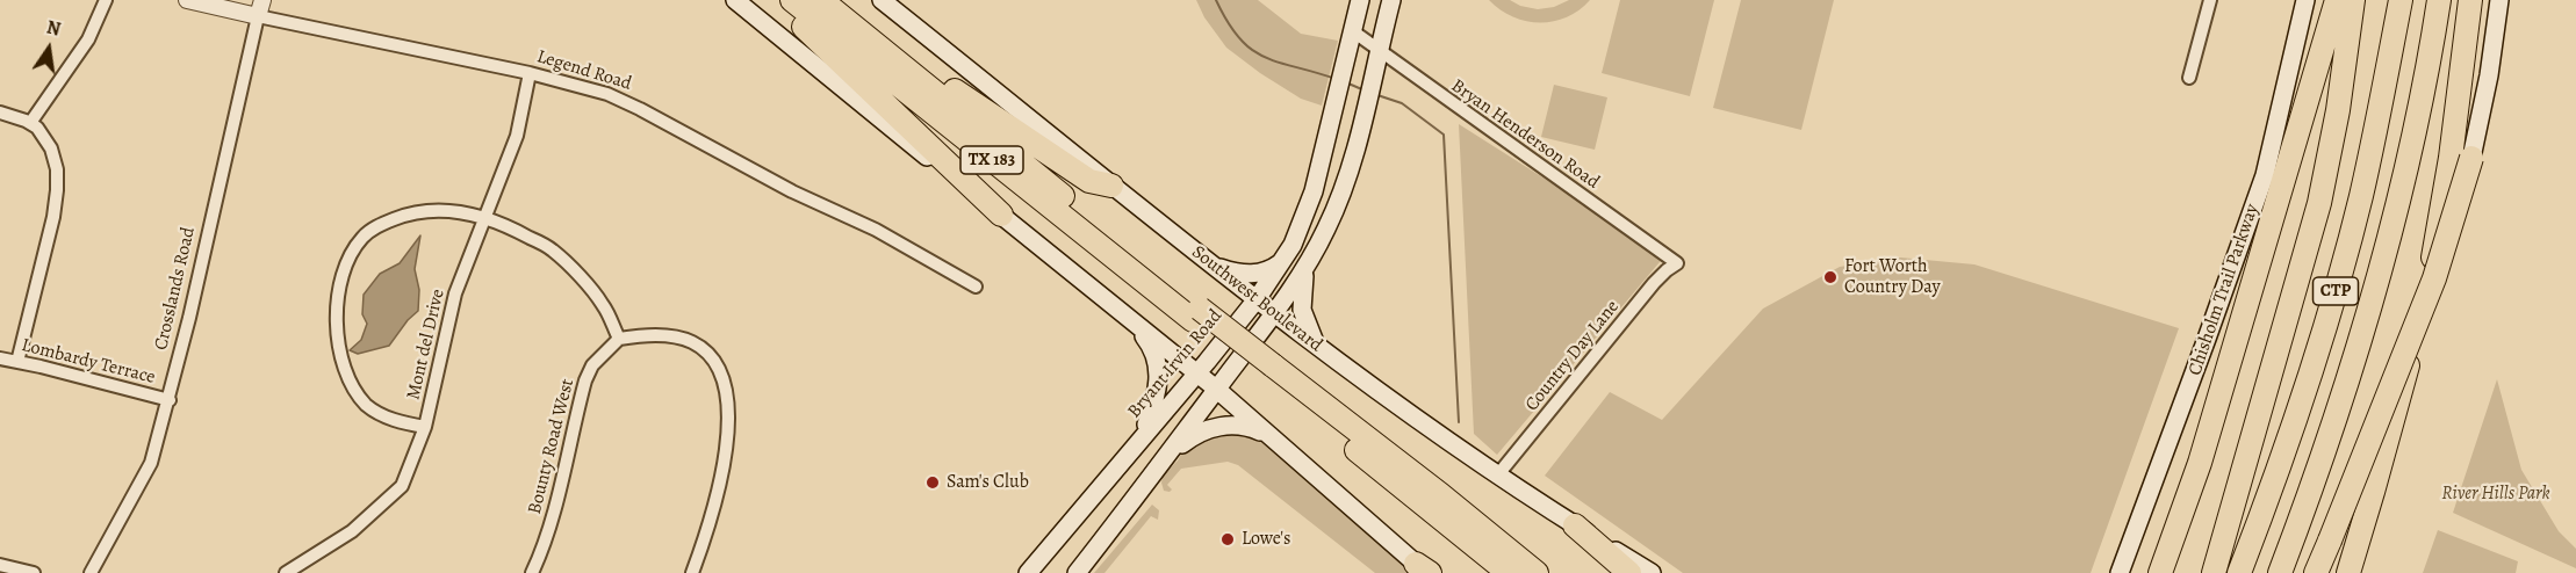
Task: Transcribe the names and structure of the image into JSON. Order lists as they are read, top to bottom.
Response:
{
  "streets": {
    "highway": ["TX 183", "CTP"],
    "main road": ["Chisholm Trail Parkway", "Southwest Boulevard", "Bryant Irvin Road"],
    "street": [
      "Legend Road",
      "Bryan Henderson Road",
      "Crosslands Road",
      "Mont del Drive",
      "Country Day Lane",
      "Lombardy Terrace",
      "Bounty Road West"
    ]
  },
  "crossings": [
    ["Legend Road", "Crosslands Road"],
    ["Legend Road", "Mont del Drive"],
    ["Bryan Henderson Road", "Country Day Lane"],
    ["Bryan Henderson Road", "Bryant Irvin Road"],
    ["Crosslands Road", "Lombardy Terrace"],
    ["Southwest Boulevard", "Country Day Lane"],
    ["Southwest Boulevard", "Bryant Irvin Road"]
  ],
  "parks": ["River Hills Park"],
  "places": ["Fort Worth Country Day", "Sam's Club", "Lowe's"],
  "north": "top"
}
